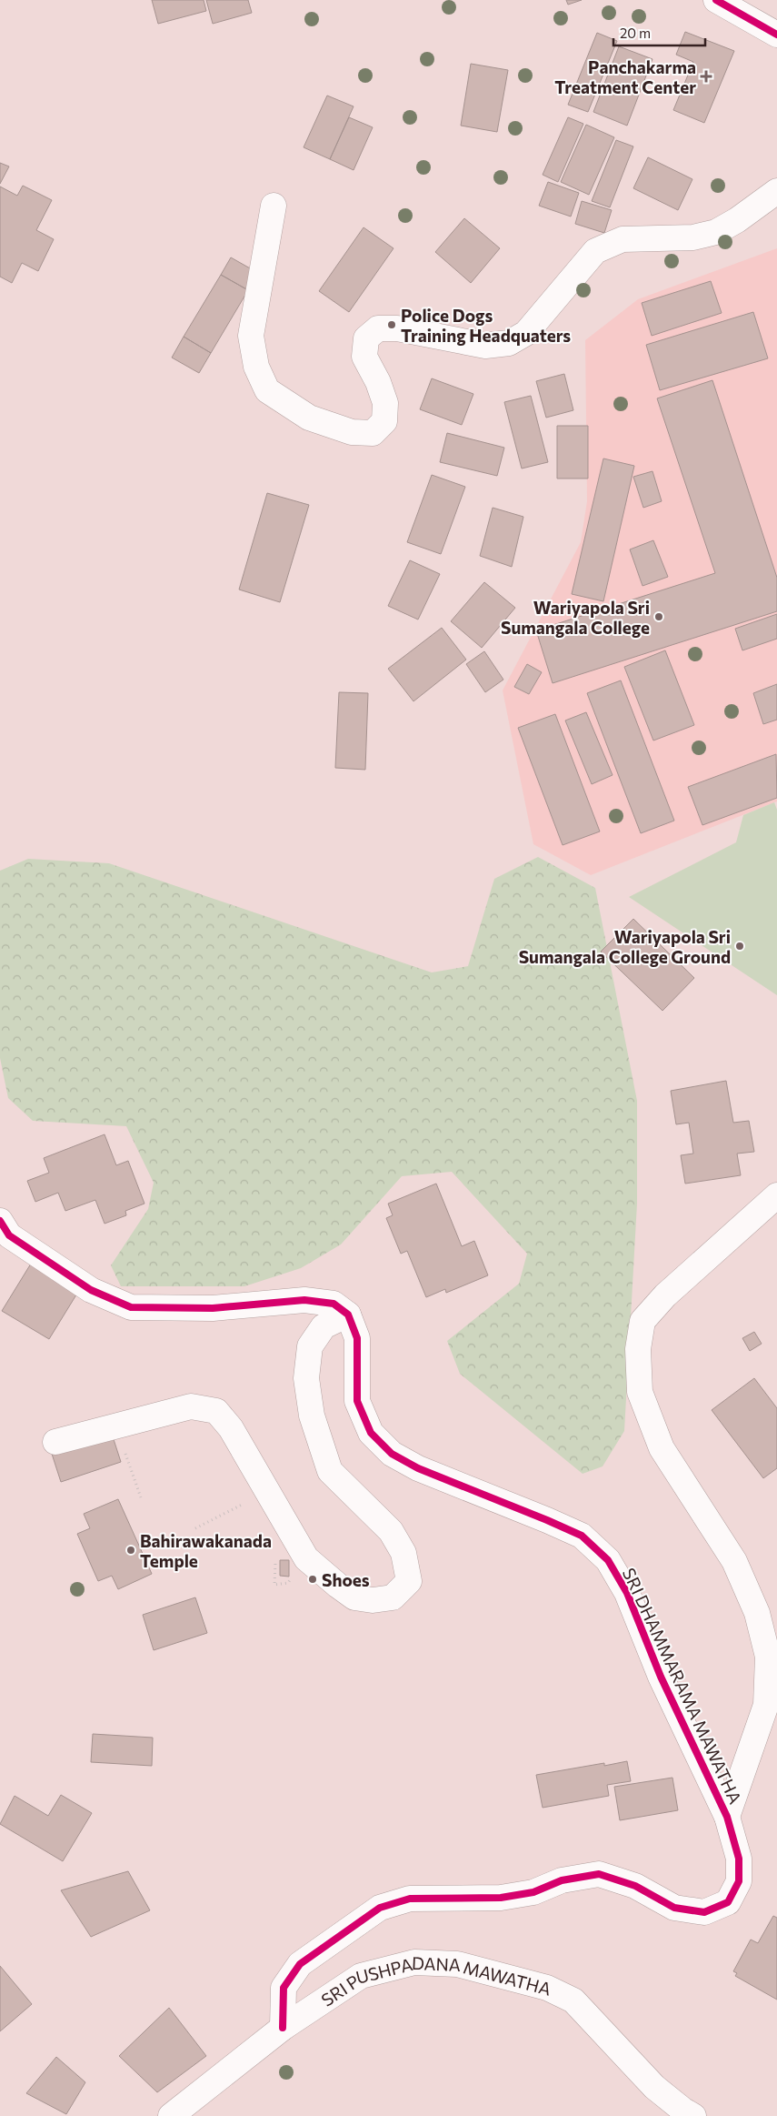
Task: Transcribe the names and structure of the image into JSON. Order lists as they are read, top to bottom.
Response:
{
  "streets": {
    "street": ["SRI DHAMMARAMA MAWATHA", "SRI PUSHPADANA MAWATHA"]
  },
  "crossings": [
    ["SRI DHAMMARAMA MAWATHA", "SRI PUSHPADANA MAWATHA"]
  ],
  "places": {
    "health": ["Panchakarma Treatment Center"],
    "other": [
      "Police Dogs Training Headquaters",
      "Wariyapola Sri Sumangala College",
      "Wariyapola Sri Sumangala College Ground",
      "Bahirawakanada Temple",
      "Shoes"
    ]
  },
  "scale_bar": "20 m"
}
